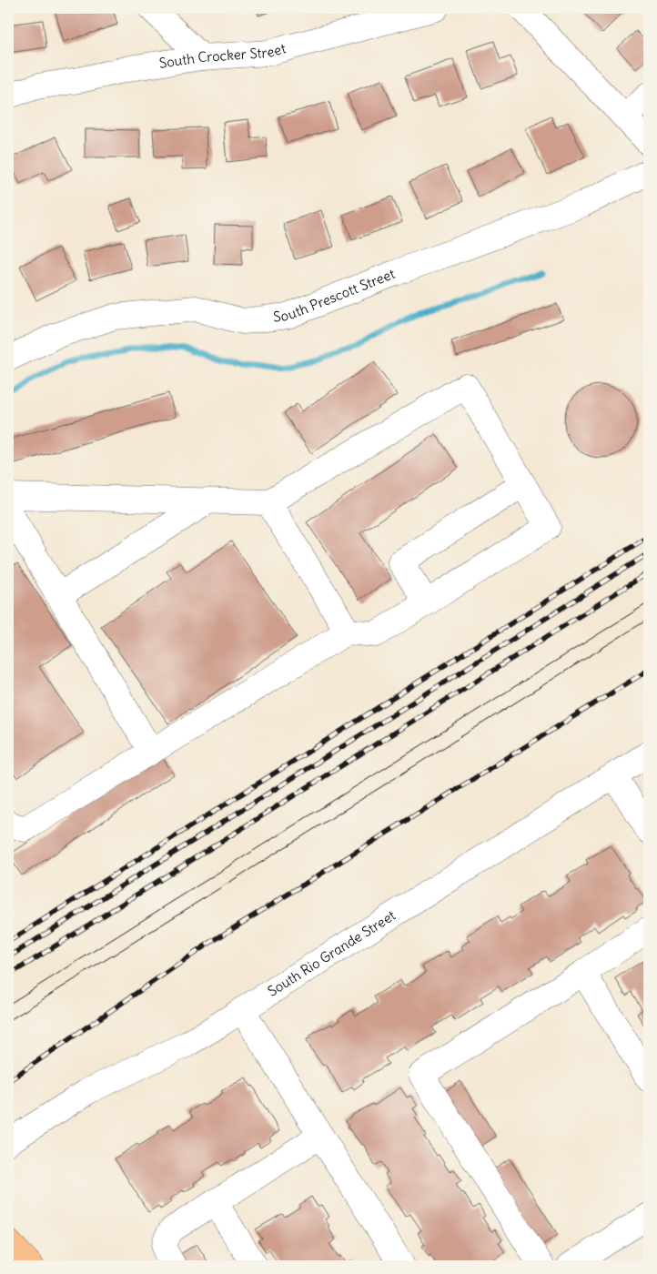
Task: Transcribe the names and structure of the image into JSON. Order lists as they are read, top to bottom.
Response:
{
  "streets": {
    "street": ["South Crocker Street", "South Prescott Street", "South Rio Grande Street"]
  }
}
